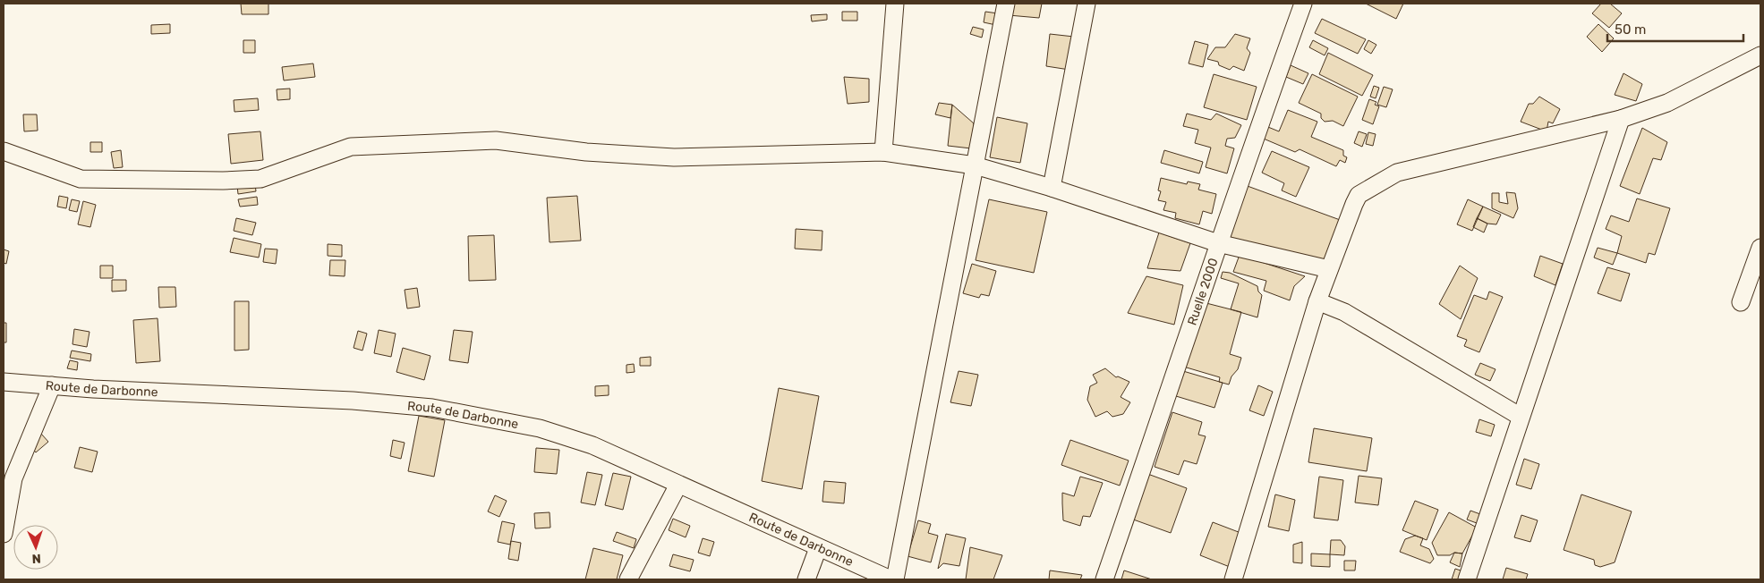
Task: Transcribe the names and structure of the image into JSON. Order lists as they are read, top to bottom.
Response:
{
  "streets": {
    "street": ["Ruelle 2000", "Route de Darbonne"]
  },
  "scale_bar": "50 m",
  "north": "bottom"
}
